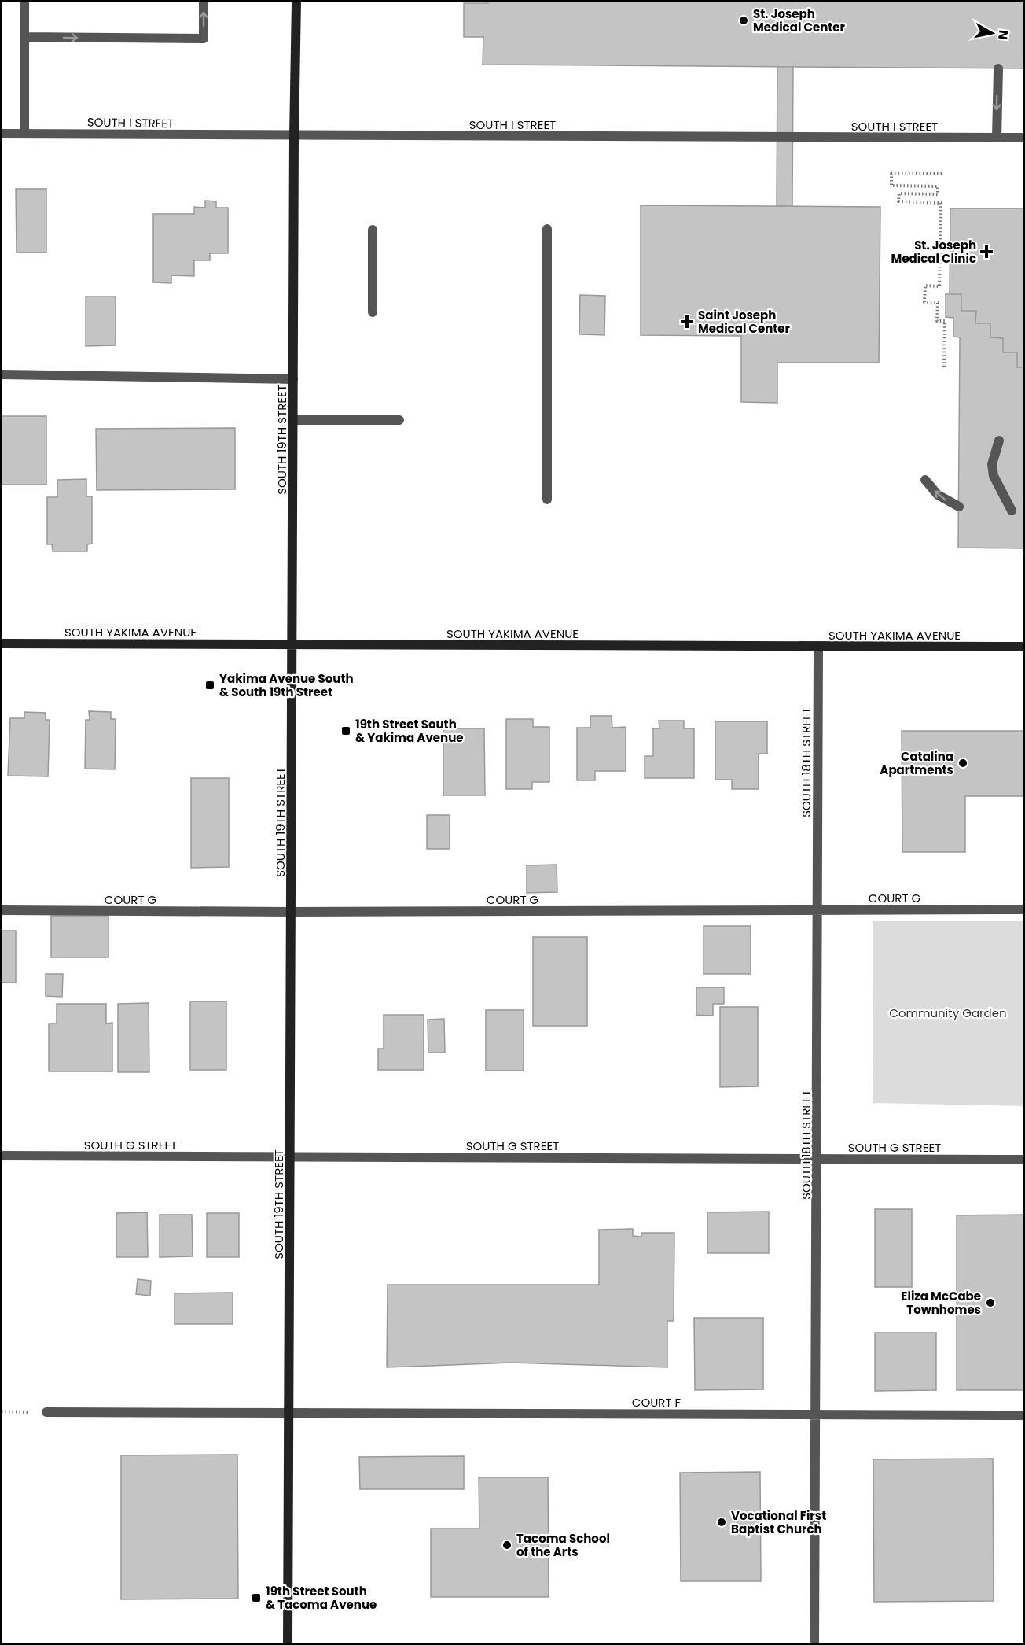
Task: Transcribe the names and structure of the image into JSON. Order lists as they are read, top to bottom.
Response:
{
  "streets": {
    "main road": ["SOUTH 19TH STREET", "SOUTH YAKIMA AVENUE"],
    "street": [
      "SOUTH I STREET",
      "SOUTH 18TH STREET",
      "COURT G",
      "SOUTH G STREET",
      "COURT F"
    ]
  },
  "crossings": [
    ["SOUTH I STREET", "SOUTH 19TH STREET"],
    ["SOUTH 19TH STREET", "SOUTH YAKIMA AVENUE"],
    ["SOUTH 19TH STREET", "COURT G"],
    ["SOUTH 19TH STREET", "SOUTH G STREET"],
    ["SOUTH 19TH STREET", "COURT F"],
    ["SOUTH YAKIMA AVENUE", "SOUTH 18TH STREET"],
    ["SOUTH 18TH STREET", "COURT G"],
    ["SOUTH 18TH STREET", "SOUTH G STREET"],
    ["SOUTH 18TH STREET", "COURT F"]
  ],
  "parks": ["Community Garden"],
  "places": {
    "other": [
      "St. Joseph Medical Center",
      "Catalina Apartments",
      "Eliza McCabe Townhomes",
      "Vocational First Baptist Church",
      "Tacoma School of the Arts"
    ],
    "health": ["St. Joseph Medical Clinic", "Saint Joseph Medical Center"],
    "transit": ["Yakima Avenue South & South 19th Street", "19th Street South & Yakima Avenue", "19th Street South & Tacoma Avenue"]
  },
  "north": "right"
}
